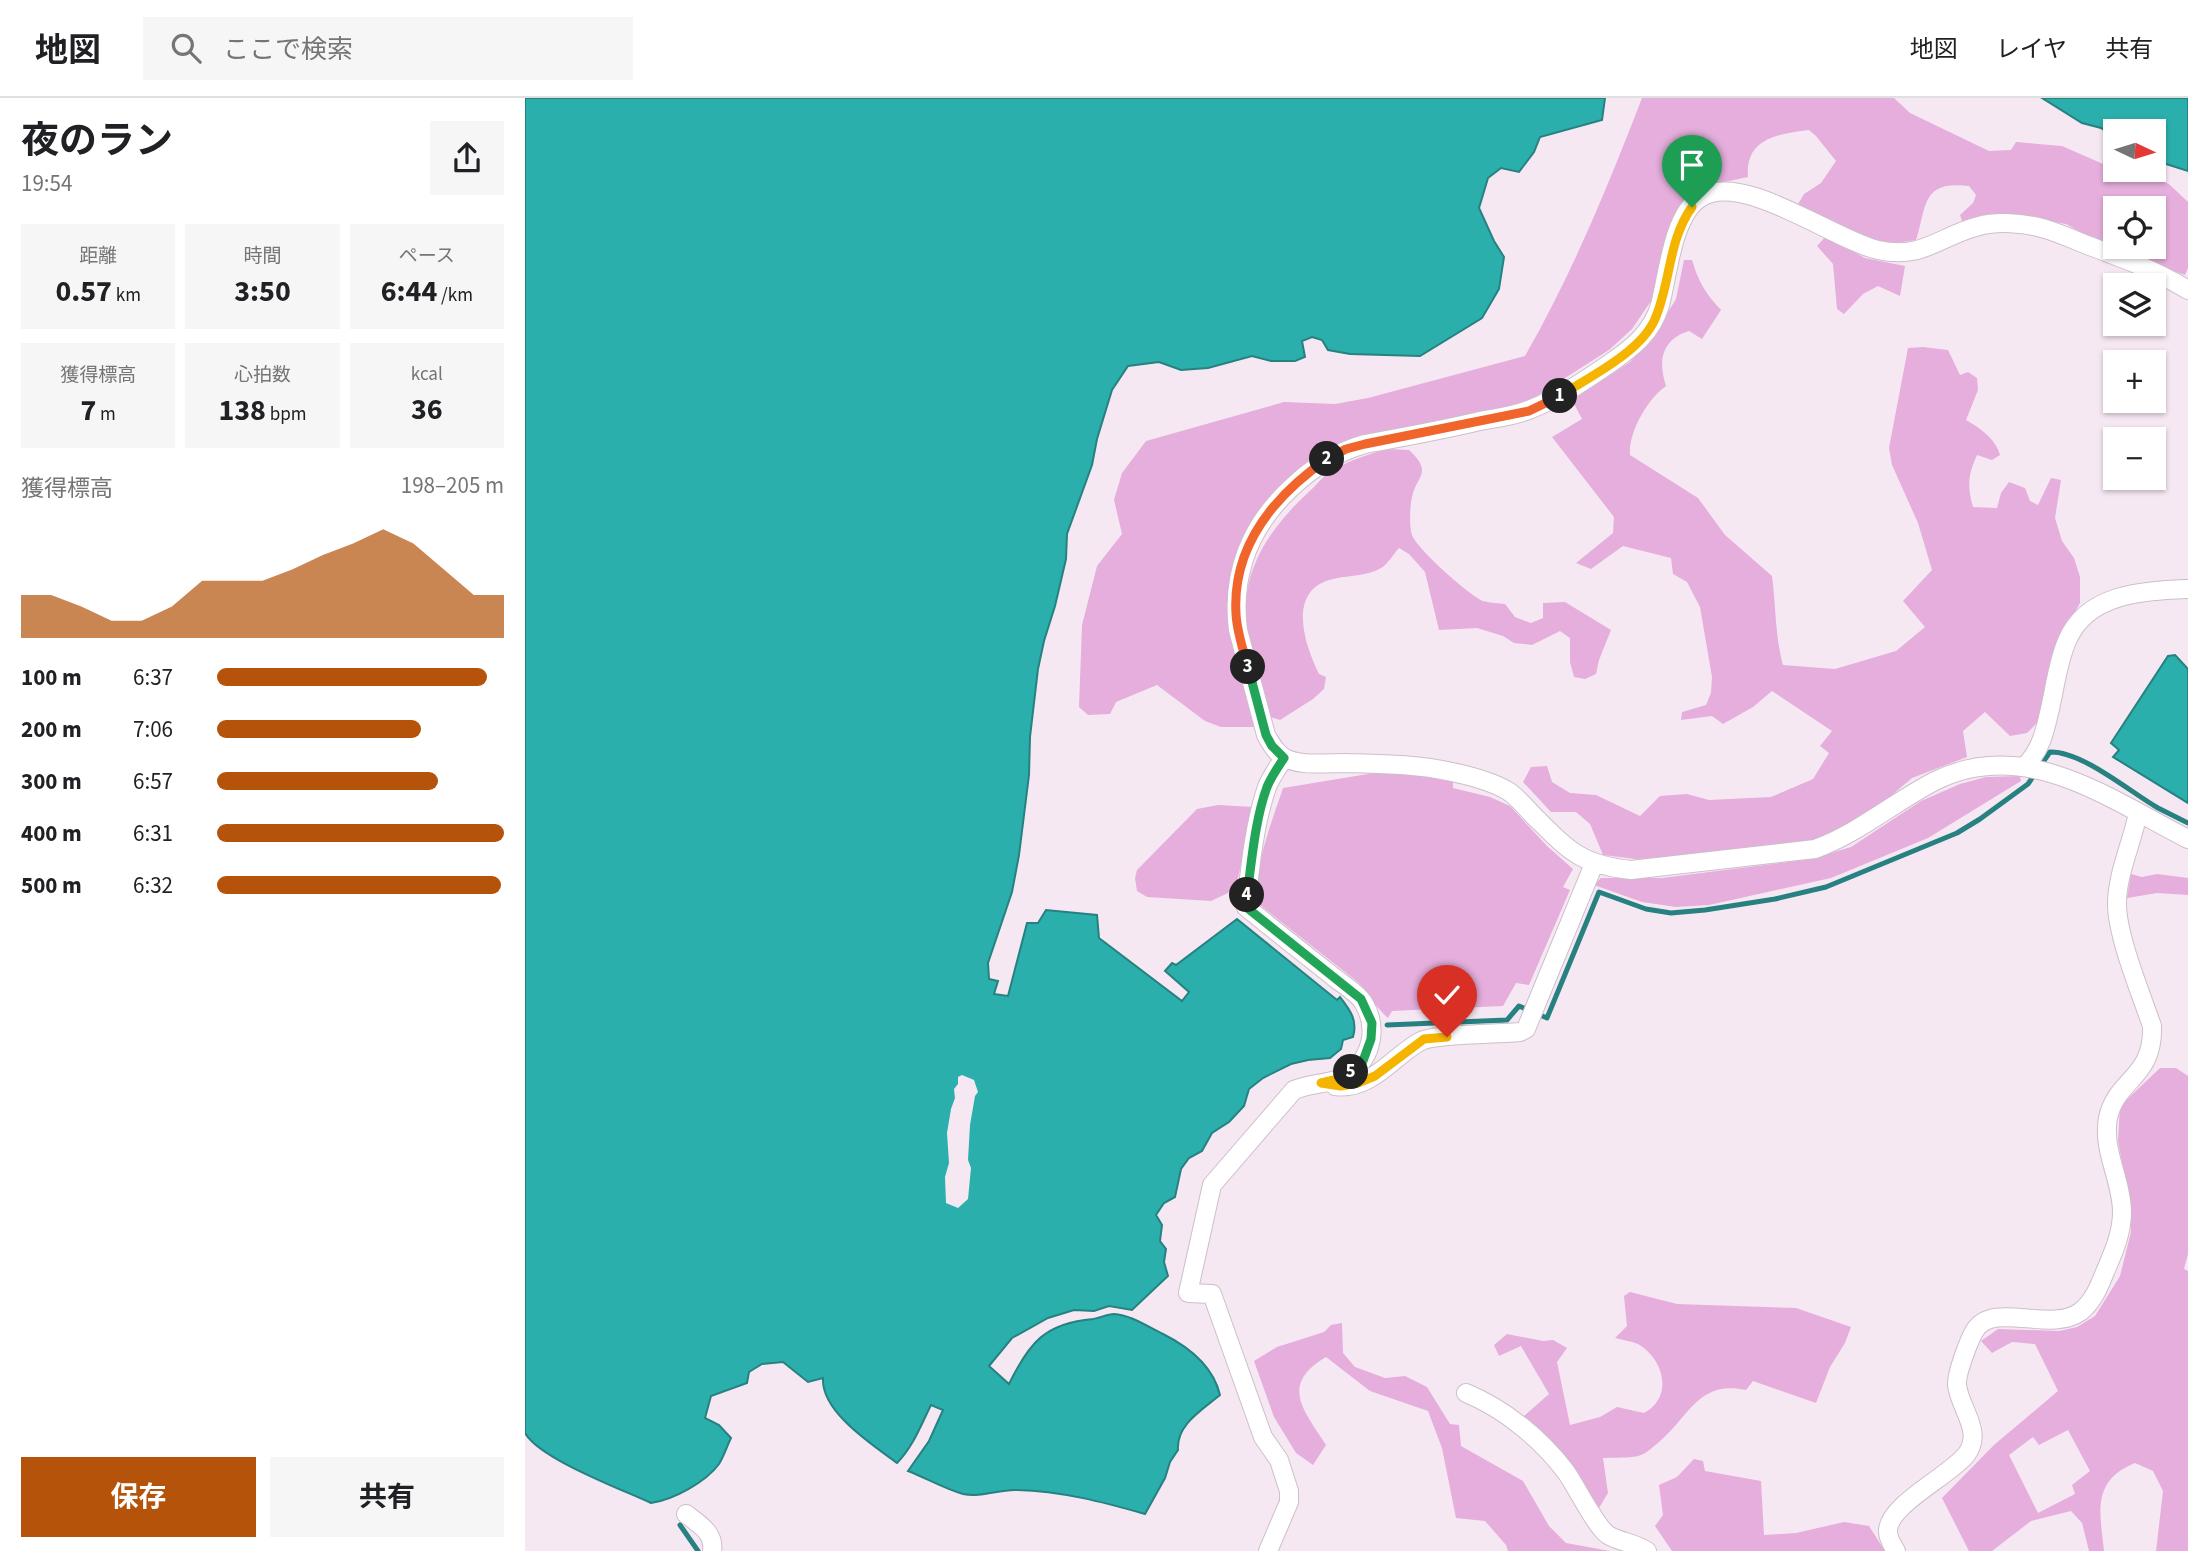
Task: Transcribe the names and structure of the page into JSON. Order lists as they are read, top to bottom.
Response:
{
  "north": "right",
  "page": {
    "header": "地図",
    "search": "ここで検索",
    "nav": ["地図", "レイヤ", "共有"],
    "heading": ["夜のラン", "19:54"],
    "map_buttons": ["+", "−"],
    "stats": [
      ["距離", "0.57 km"],
      ["時間", "3:50"],
      ["ペース", "6:44 /km"],
      ["獲得標高", "7 m"],
      ["心拍数", "138 bpm"],
      ["kcal", "36"]
    ],
    "pins": [
      "1",
      "2",
      "3",
      "4",
      "5"
    ],
    "chart": ["獲得標高", "198–205 m"],
    "list": [
      {
        "name": "100 m",
        "note": "6:37"
      },
      {
        "name": "200 m",
        "note": "7:06"
      },
      {
        "name": "300 m",
        "note": "6:57"
      },
      {
        "name": "400 m",
        "note": "6:31"
      },
      {
        "name": "500 m",
        "note": "6:32"
      }
    ],
    "buttons": ["保存", "共有"]
  }
}
